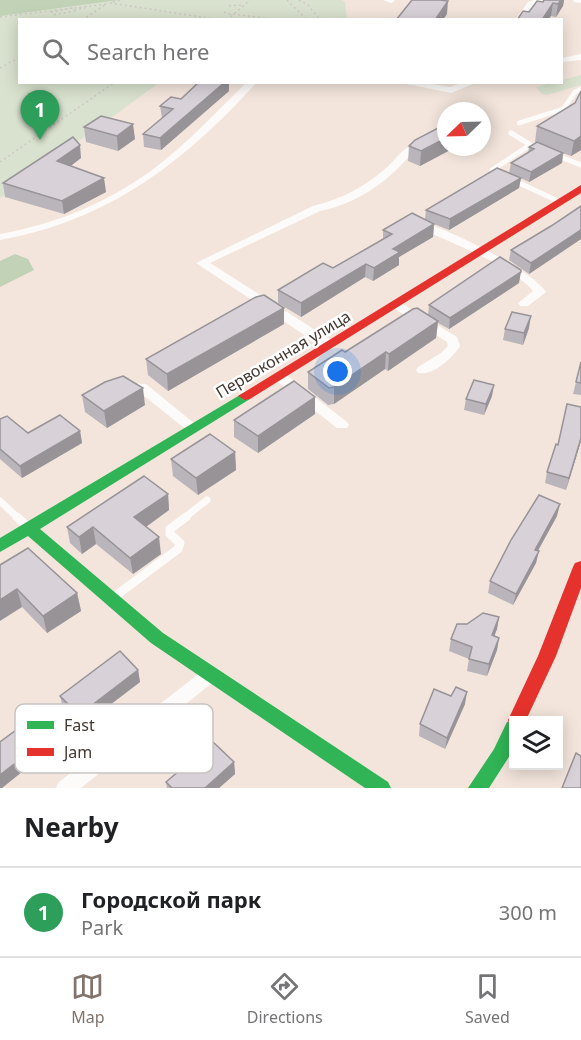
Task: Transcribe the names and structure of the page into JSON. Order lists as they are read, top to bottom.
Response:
{
  "streets": {
    "main road": ["Первоконная улица"]
  },
  "legend": ["Fast", "Jam"],
  "north": "bottom left",
  "page": {
    "search": "Search here",
    "pins": "1",
    "heading": "Nearby",
    "list": [
      {
        "mark": "1",
        "name": "Городской парк",
        "note": "Park",
        "value": "300 m"
      }
    ],
    "nav": ["Map", "Directions", "Saved"]
  }
}
